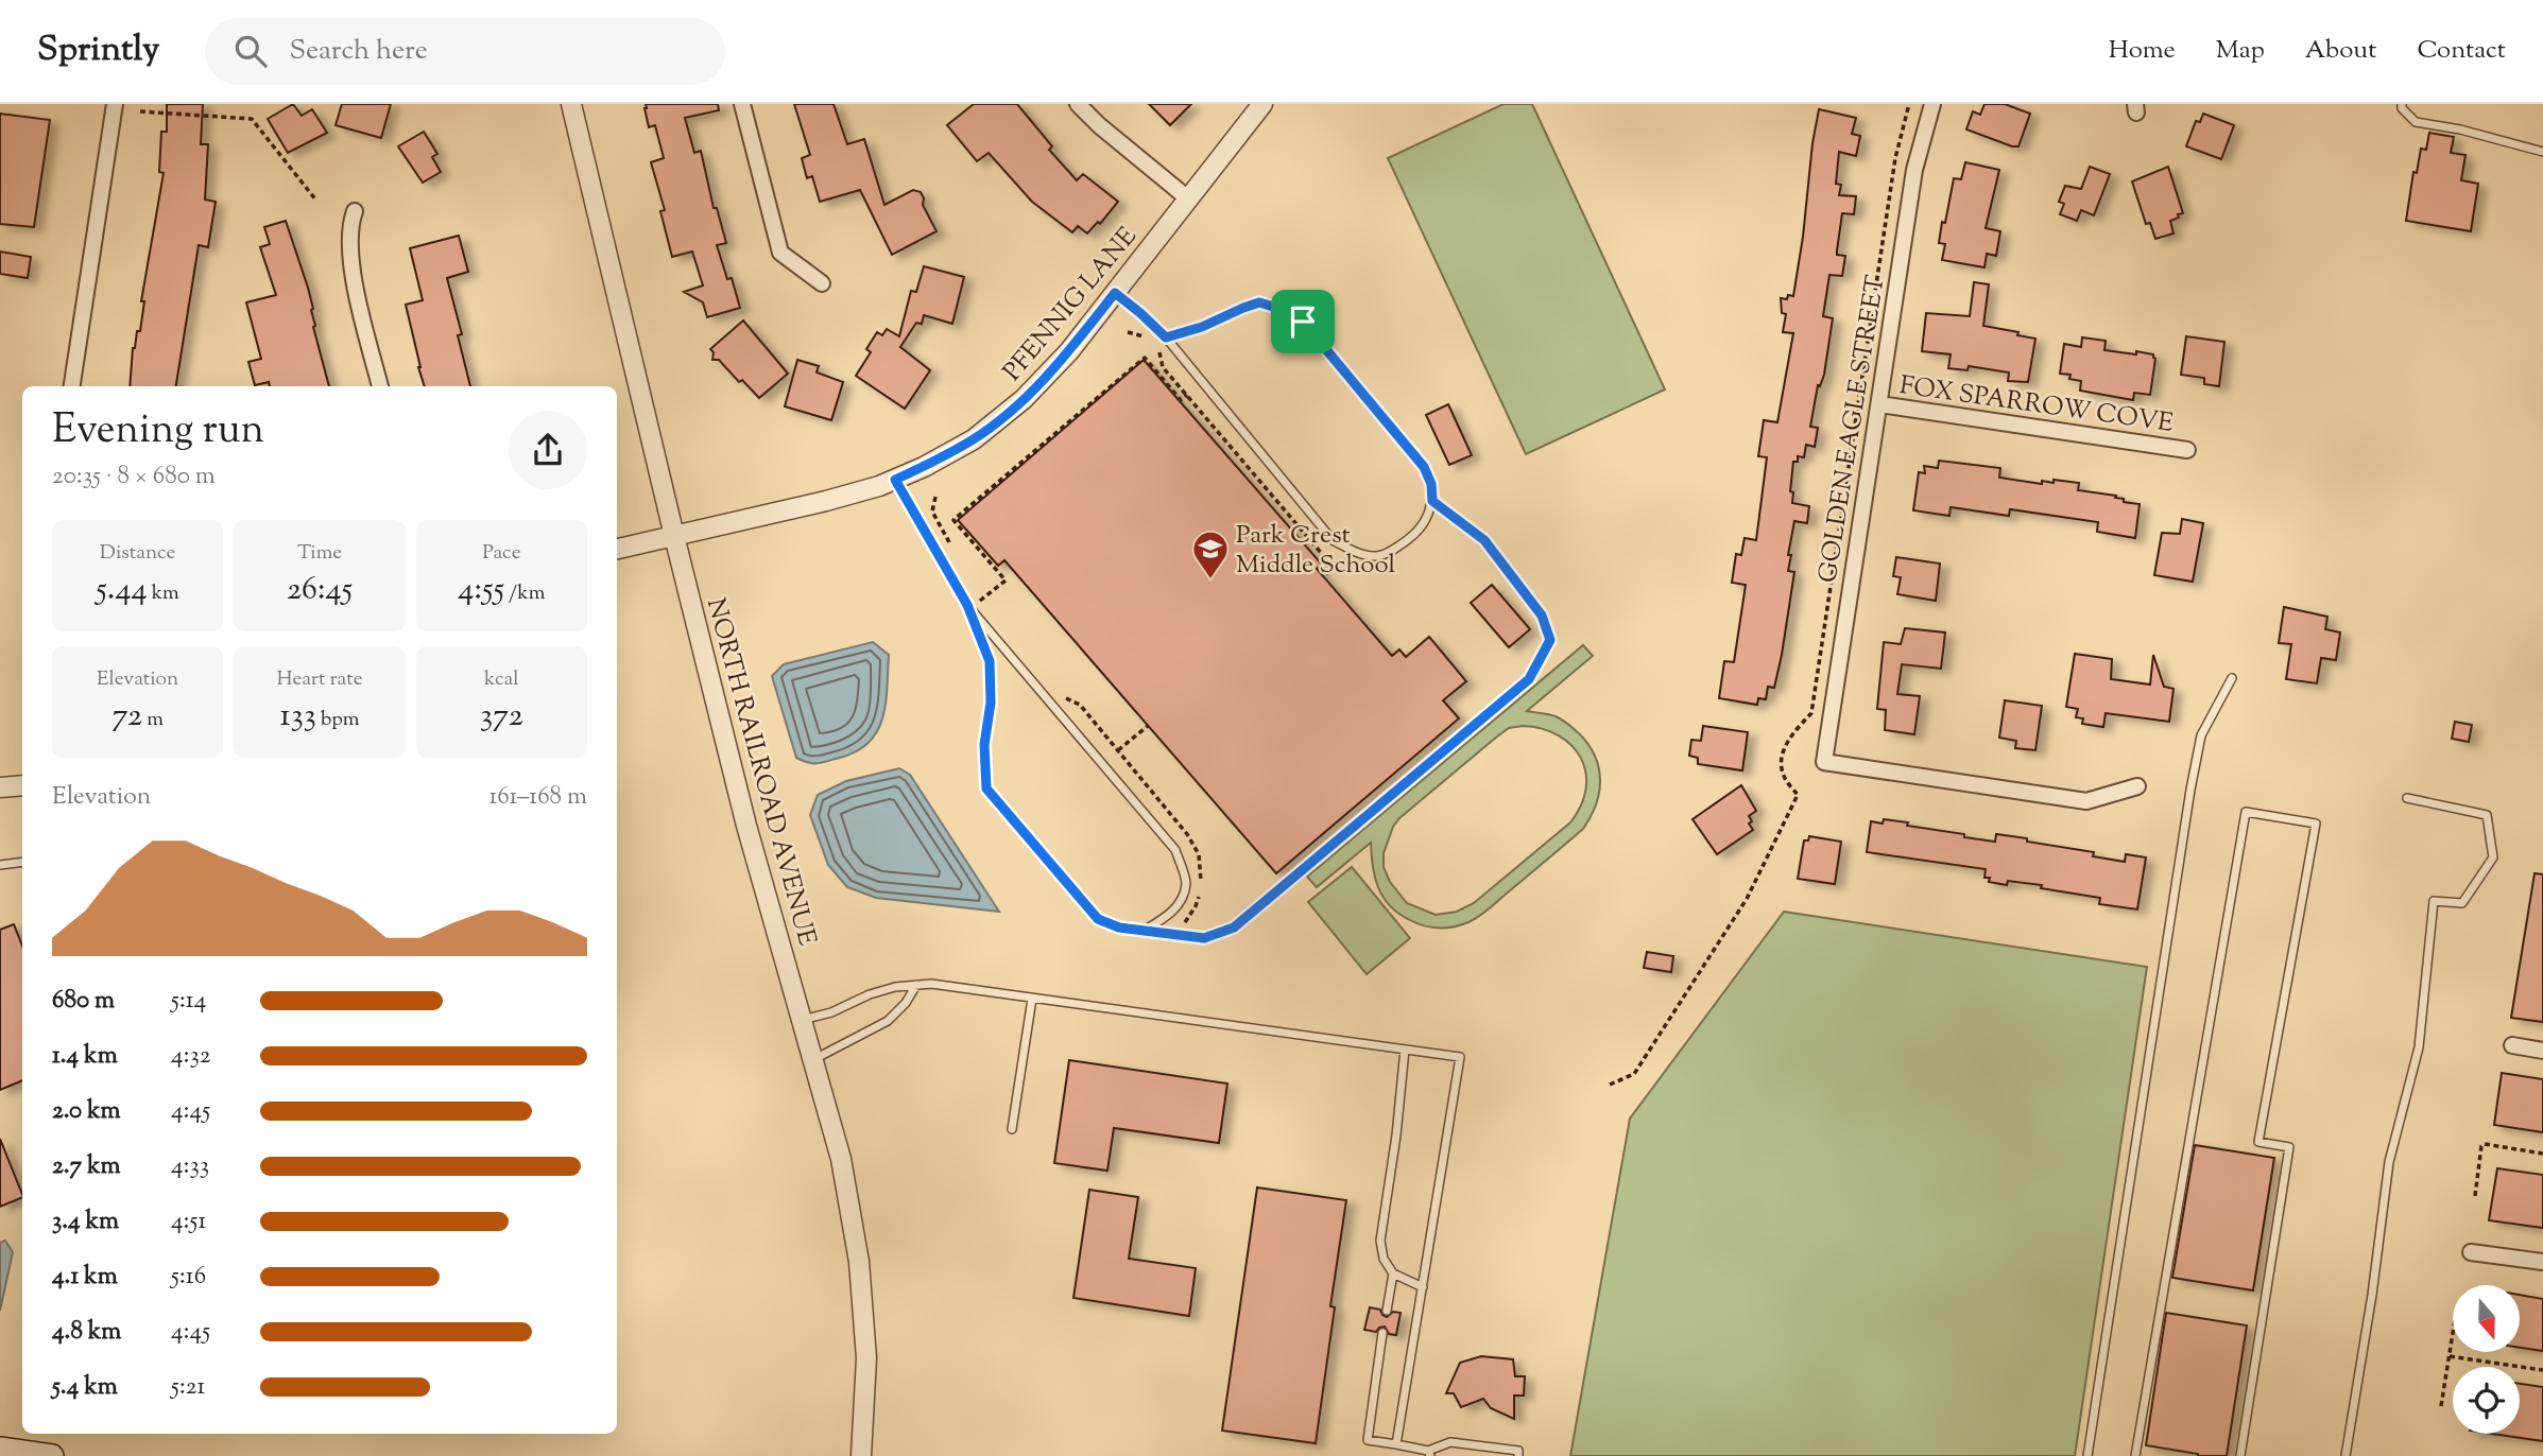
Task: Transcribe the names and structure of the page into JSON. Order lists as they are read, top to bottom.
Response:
{
  "streets": {
    "street": [
      "PFENNIG LANE",
      "FOX SPARROW COVE",
      "GOLDEN EAGLE STREET",
      "NORTH RAILROAD AVENUE"
    ]
  },
  "crossings": [
    ["PFENNIG LANE", "NORTH RAILROAD AVENUE"],
    ["FOX SPARROW COVE", "GOLDEN EAGLE STREET"]
  ],
  "places": {
    "school or university": ["Park Crest Middle School"]
  },
  "north": "bottom",
  "page": {
    "header": "Sprintly",
    "search": "Search here",
    "nav": [
      "Home",
      "Map",
      "About",
      "Contact"
    ],
    "heading": ["Evening run", "20:35 · 8 × 680 m"],
    "stats": [
      ["Distance", "5.44 km"],
      ["Time", "26:45"],
      ["Pace", "4:55 /km"],
      ["Elevation", "72 m"],
      ["Heart rate", "133 bpm"],
      ["kcal", "372"]
    ],
    "chart": ["Elevation", "161–168 m"],
    "list": [
      {
        "name": "680 m",
        "note": "5:14"
      },
      {
        "name": "1.4 km",
        "note": "4:32"
      },
      {
        "name": "2.0 km",
        "note": "4:45"
      },
      {
        "name": "2.7 km",
        "note": "4:33"
      },
      {
        "name": "3.4 km",
        "note": "4:51"
      },
      {
        "name": "4.1 km",
        "note": "5:16"
      },
      {
        "name": "4.8 km",
        "note": "4:45"
      },
      {
        "name": "5.4 km",
        "note": "5:21"
      }
    ]
  }
}
